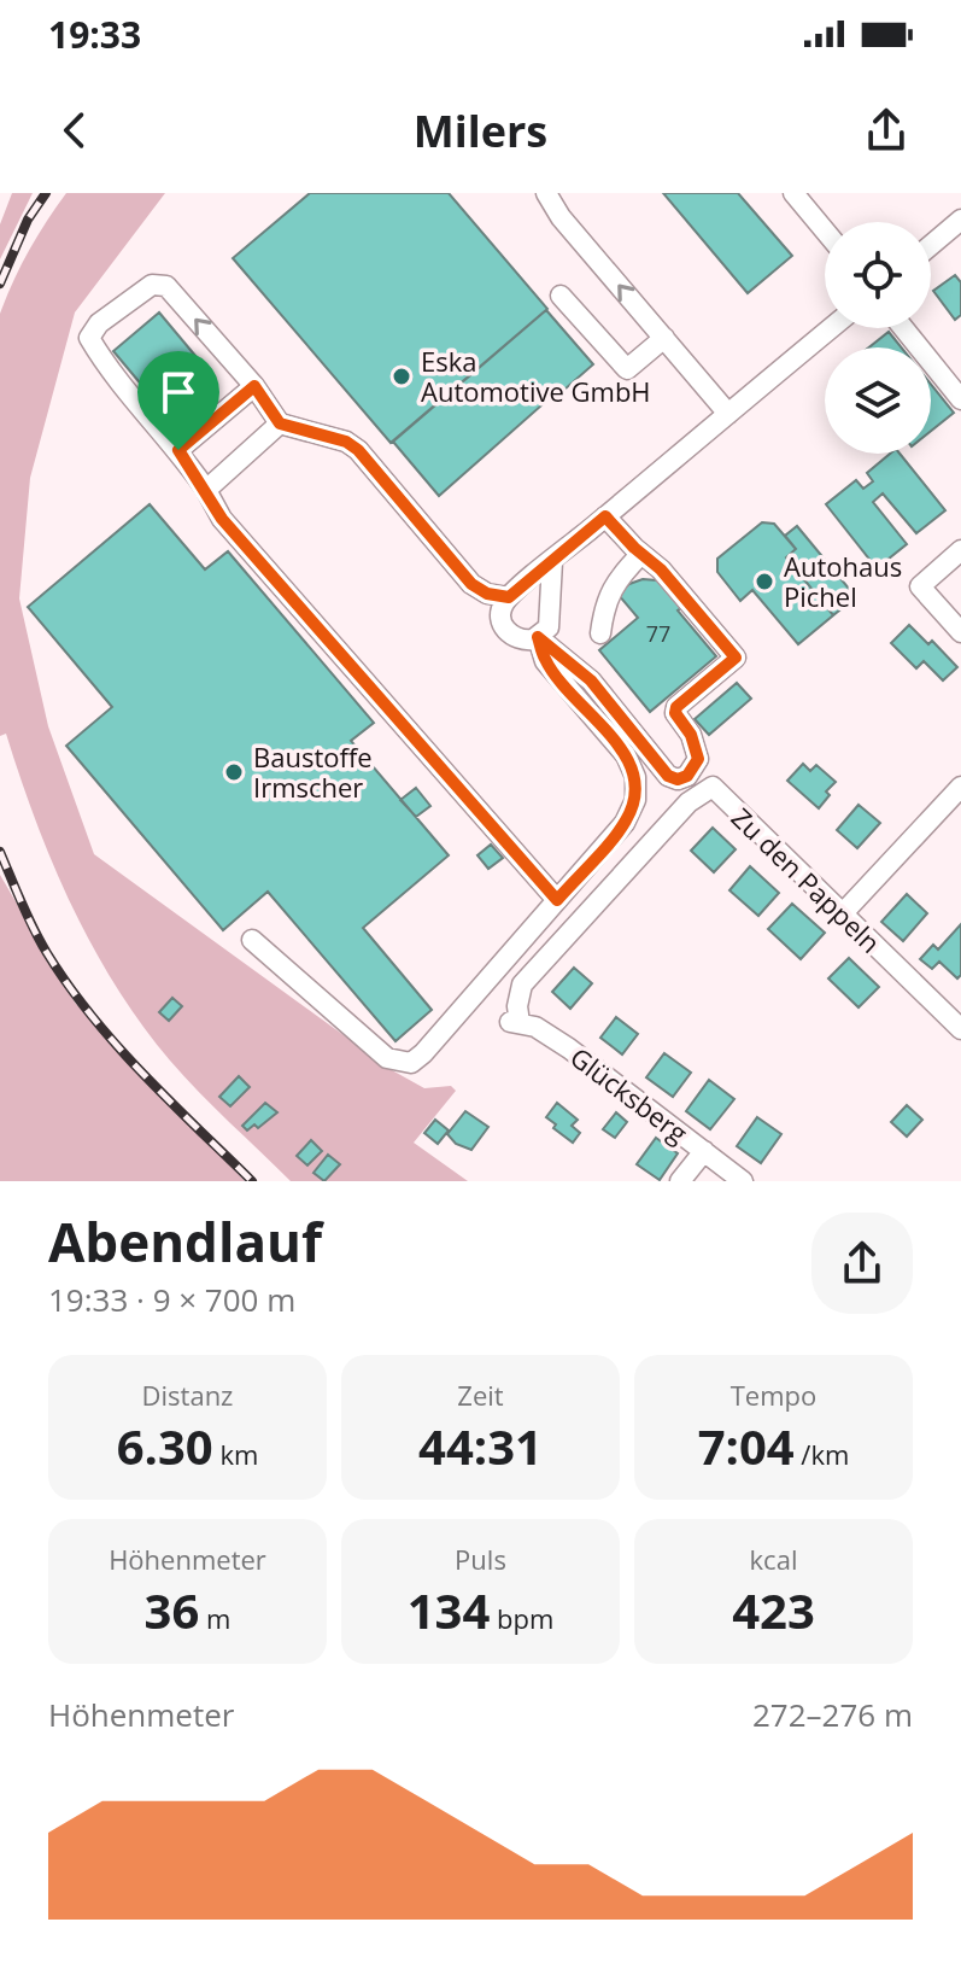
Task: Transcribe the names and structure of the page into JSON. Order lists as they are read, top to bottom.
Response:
{
  "streets": {
    "street": ["Zu den Pappeln", "Glücksberg"]
  },
  "crossings": [
    ["Zu den Pappeln", "Glücksberg"]
  ],
  "places": ["Eska Automotive GmbH", "Autohaus Pichel", "Baustoffe Irmscher"],
  "house_numbers": ["77"],
  "page": {
    "status": "19:33",
    "header": "Milers",
    "heading": ["Abendlauf", "19:33 · 9 × 700 m"],
    "stats": [
      ["Distanz", "6.30 km"],
      ["Zeit", "44:31"],
      ["Tempo", "7:04 /km"],
      ["Höhenmeter", "36 m"],
      ["Puls", "134 bpm"],
      ["kcal", "423"]
    ],
    "chart": ["Höhenmeter", "272–276 m"]
  }
}
